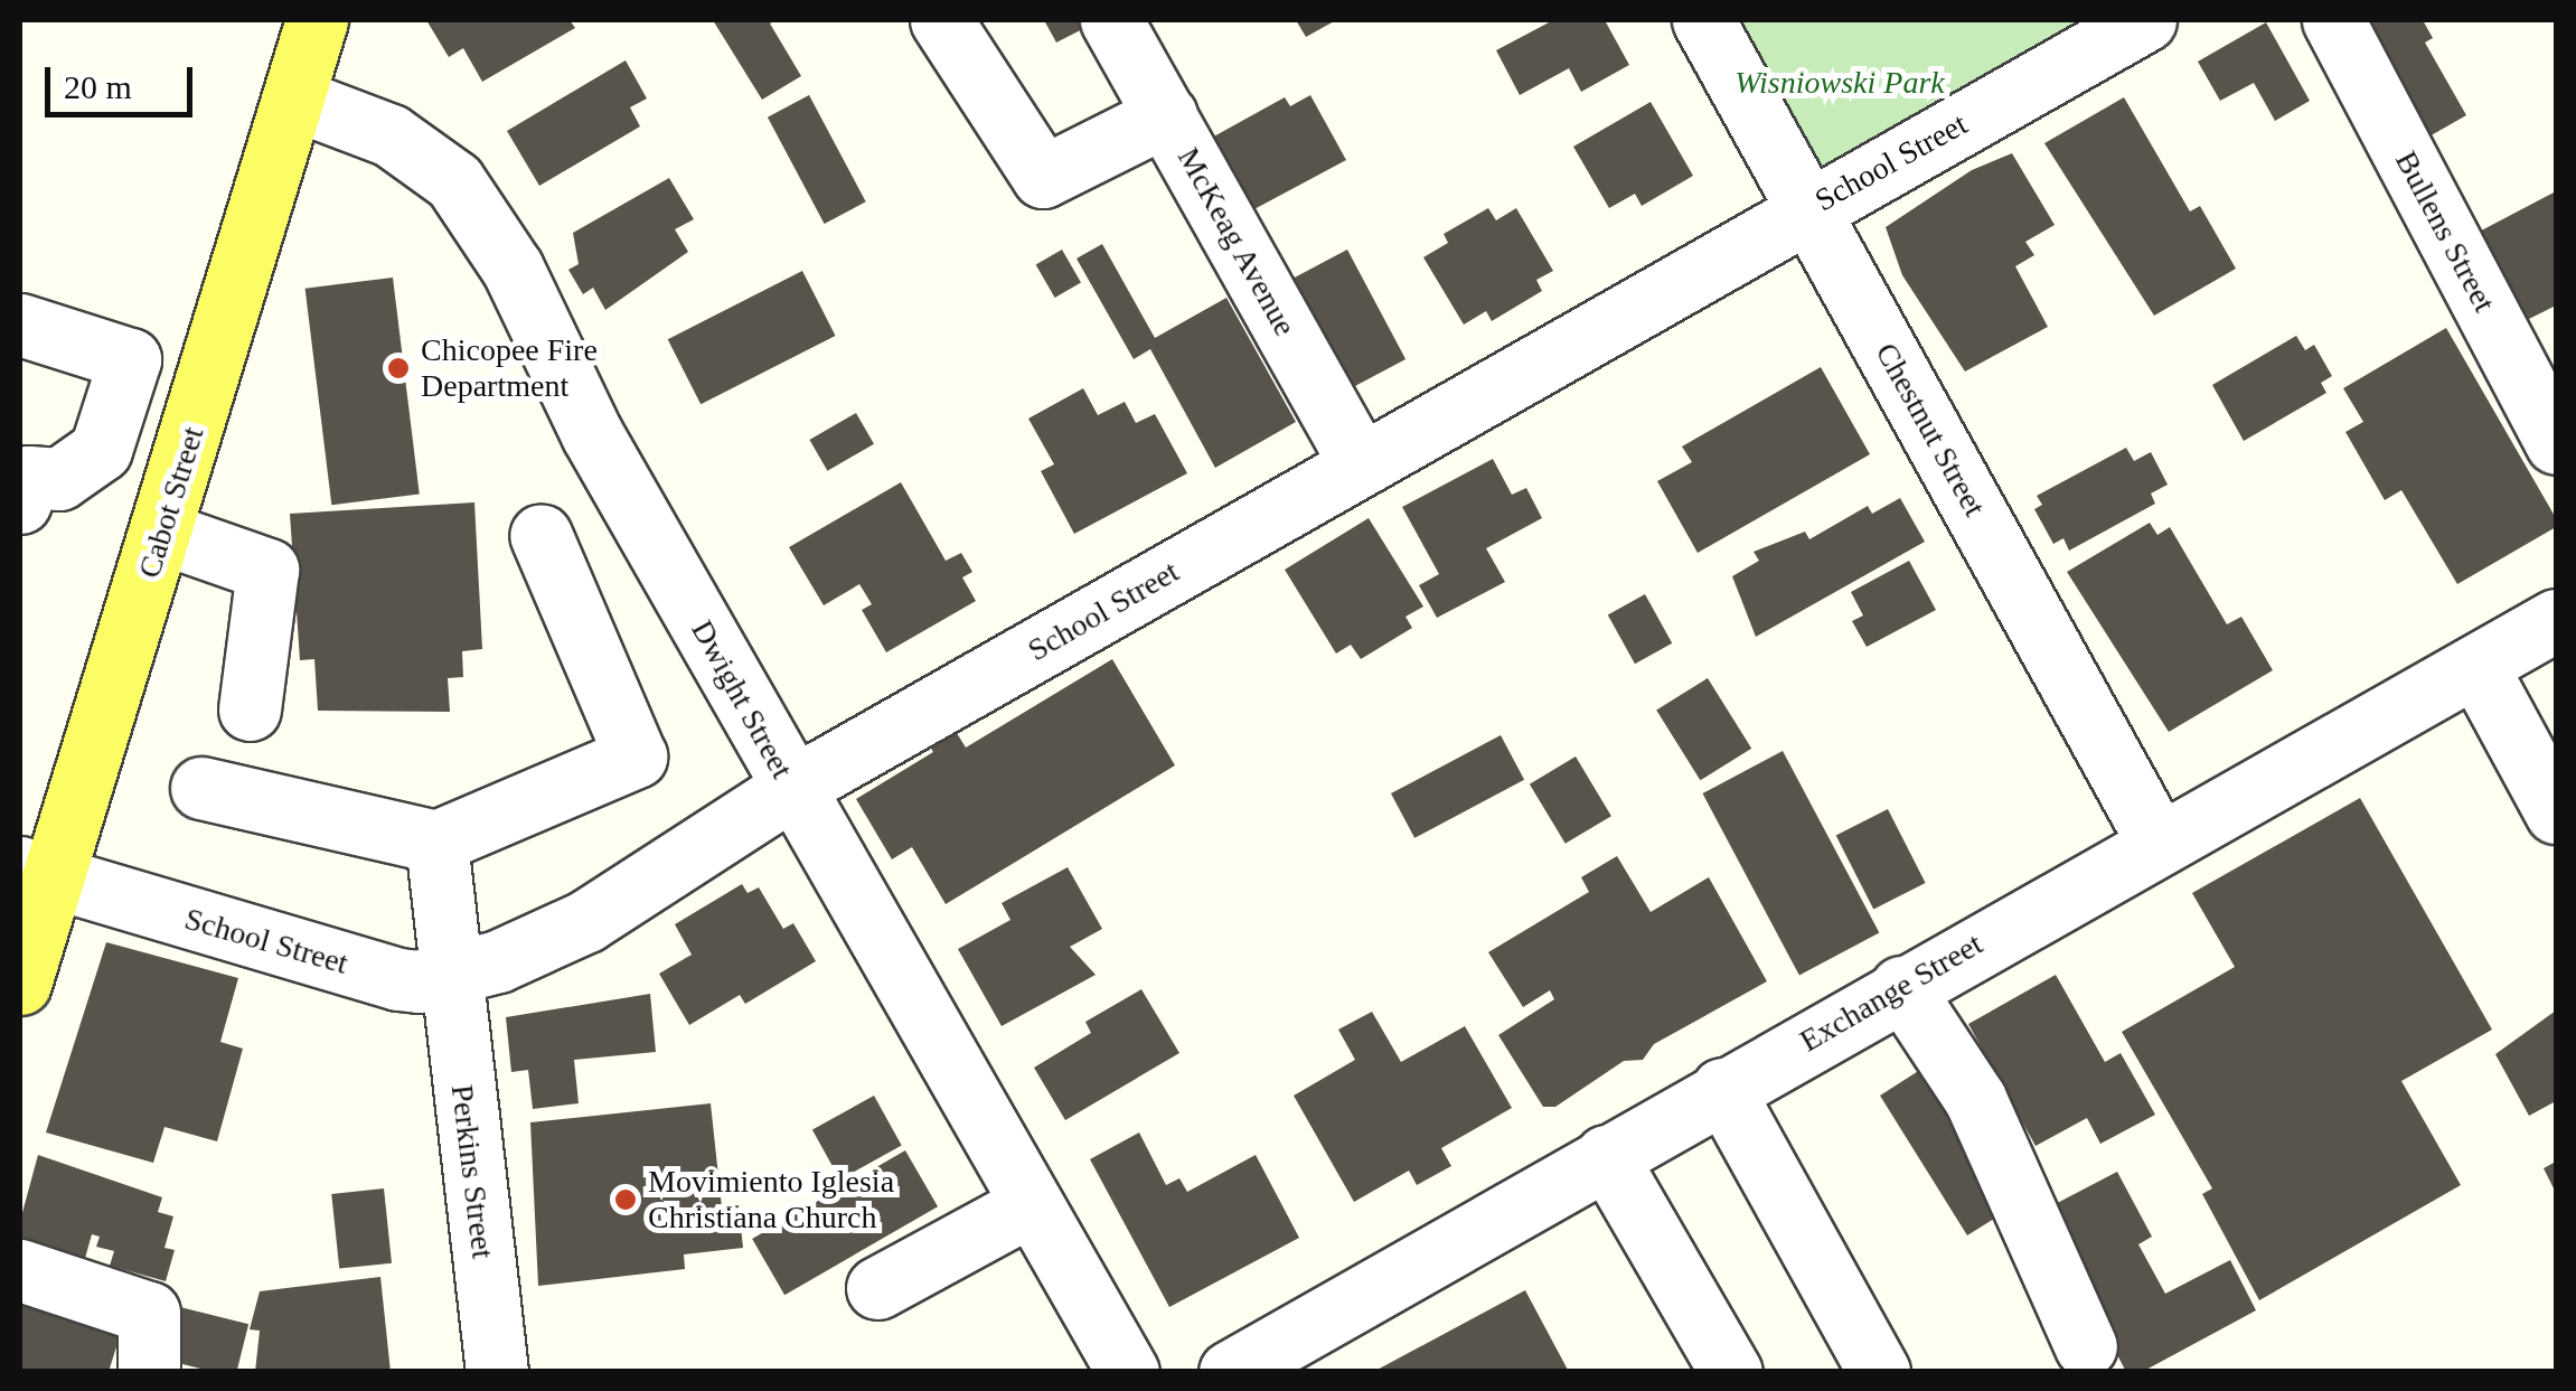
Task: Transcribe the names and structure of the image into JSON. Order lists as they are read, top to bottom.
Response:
{
  "streets": {
    "main road": ["Cabot Street"],
    "street": [
      "School Street",
      "Bullens Street",
      "McKeag Avenue",
      "Chestnut Street",
      "Dwight Street",
      "Exchange Street",
      "Perkins Street"
    ]
  },
  "crossings": [
    ["School Street", "McKeag Avenue"],
    ["School Street", "Chestnut Street"],
    ["School Street", "Cabot Street"],
    ["School Street", "Dwight Street"],
    ["School Street", "Perkins Street"],
    ["Chestnut Street", "Exchange Street"],
    ["Cabot Street", "Dwight Street"]
  ],
  "parks": ["Wisniowski Park"],
  "places": ["Chicopee Fire Department", "Movimiento Iglesia Christiana Church"],
  "scale_bar": "20 m"
}
